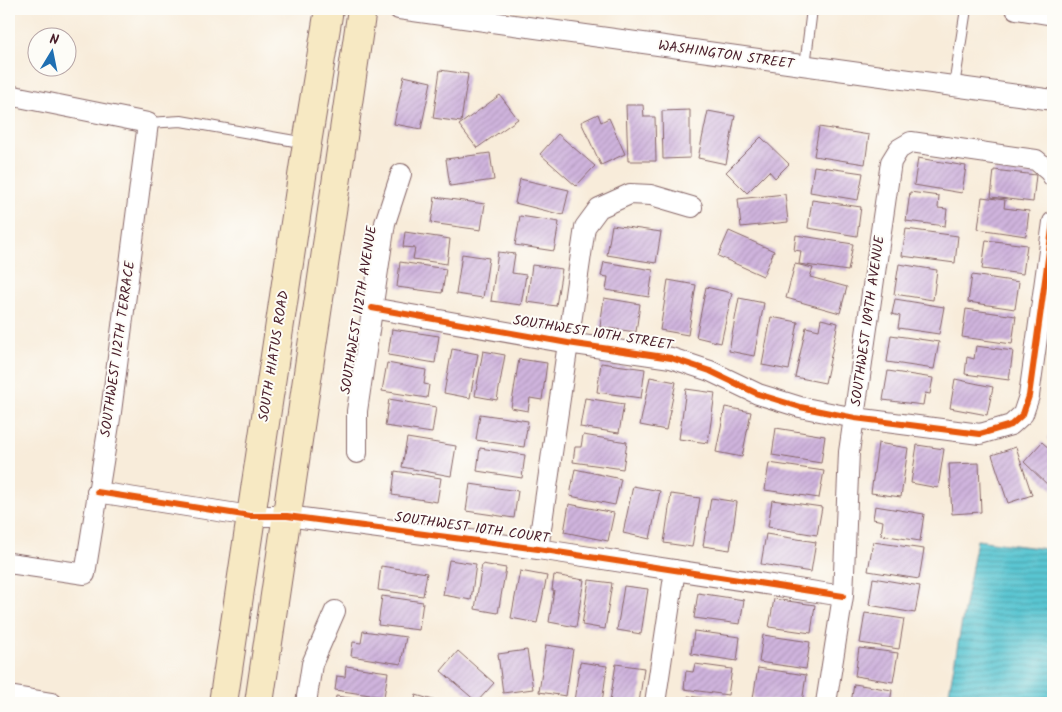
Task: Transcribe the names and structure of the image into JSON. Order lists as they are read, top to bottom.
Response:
{
  "streets": {
    "main road": ["SOUTH HIATUS ROAD"],
    "street": [
      "WASHINGTON STREET",
      "SOUTHWEST 112TH AVENUE",
      "SOUTHWEST 109TH AVENUE",
      "SOUTHWEST 10TH STREET",
      "SOUTHWEST 112TH TERRACE",
      "SOUTHWEST 10TH COURT"
    ]
  },
  "crossings": [
    ["SOUTHWEST 112TH AVENUE", "SOUTHWEST 10TH STREET"],
    ["SOUTHWEST 109TH AVENUE", "SOUTHWEST 10TH STREET"],
    ["SOUTHWEST 109TH AVENUE", "SOUTHWEST 10TH COURT"],
    ["SOUTHWEST 112TH TERRACE", "SOUTHWEST 10TH COURT"],
    ["SOUTH HIATUS ROAD", "SOUTHWEST 10TH COURT"]
  ],
  "north": "top"
}
